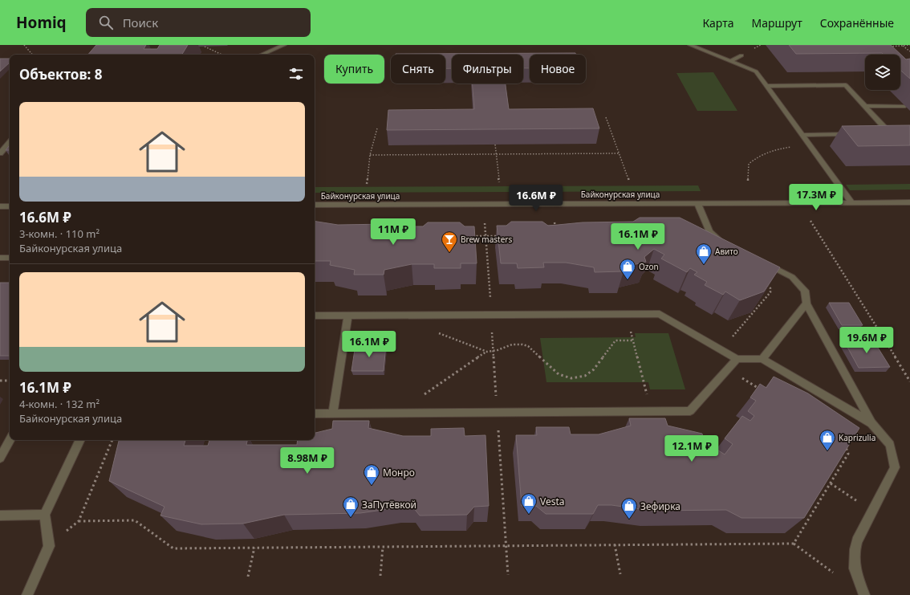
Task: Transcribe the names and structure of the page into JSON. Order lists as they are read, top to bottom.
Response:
{
  "streets": {
    "street": ["Байконурская улица"]
  },
  "places": {
    "bar": ["Brew masters"],
    "shop": [
      "Авито",
      "Ozon",
      "Kaprizulia",
      "Монро",
      "Vesta",
      "ЗаПутёвкой",
      "Зефирка"
    ]
  },
  "page": {
    "header": "Homiq",
    "search": "Поиск",
    "nav": ["Карта", "Маршрут", "Сохранённые"],
    "chip": [
      "Купить",
      "Снять",
      "Фильтры",
      "Новое"
    ],
    "heading": "Объектов: 8",
    "list": [
      {
        "name": "16.6M ₽",
        "note": "3-комн. · 110 m² · Байконурская улица"
      },
      {
        "name": "16.1M ₽",
        "note": "4-комн. · 132 m² · Байконурская улица"
      }
    ],
    "price": [
      "17.3M ₽",
      "16.6M ₽",
      "11M ₽",
      "16.1M ₽",
      "19.6M ₽",
      "16.1M ₽",
      "12.1M ₽",
      "8.98M ₽"
    ]
  }
}
